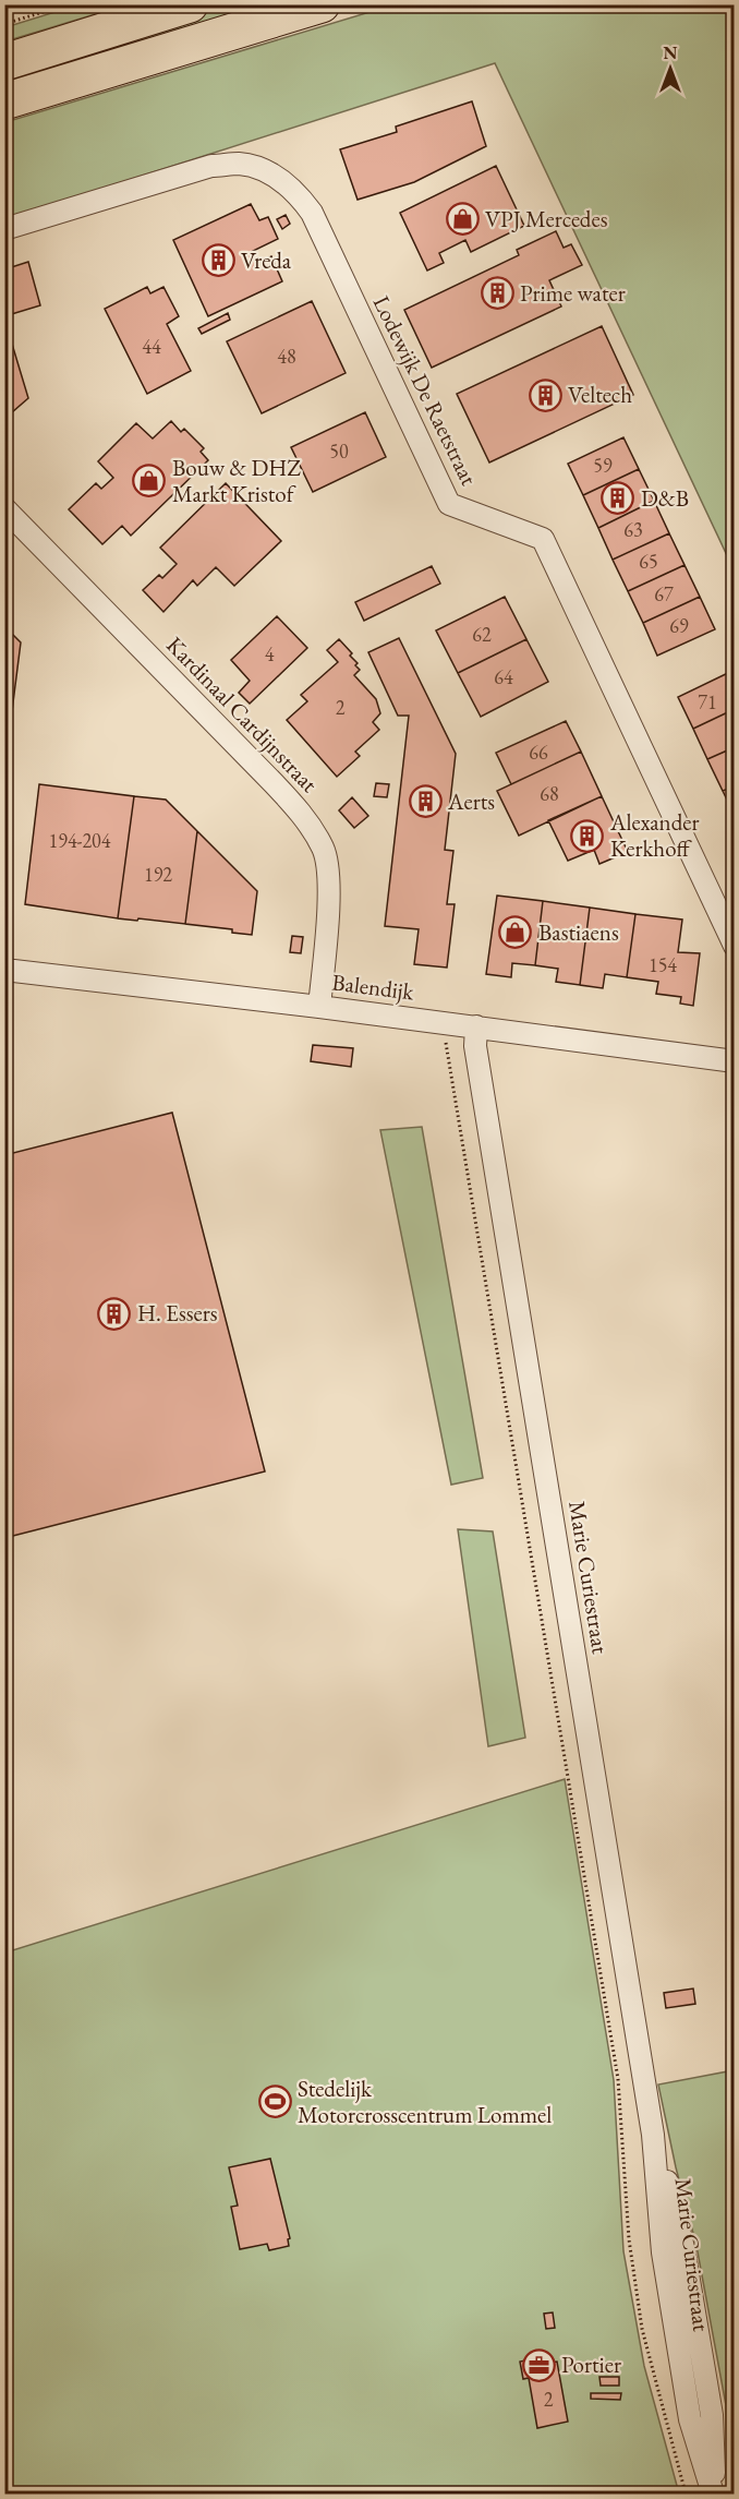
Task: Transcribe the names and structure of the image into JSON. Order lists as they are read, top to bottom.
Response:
{
  "streets": {
    "street": [
      "Lodewijk De Raetstraat",
      "Kardinaal Cardijnstraat",
      "Balendijk",
      "Marie Curiestraat"
    ]
  },
  "crossings": [
    ["Kardinaal Cardijnstraat", "Balendijk"],
    ["Balendijk", "Marie Curiestraat"]
  ],
  "places": {
    "shop": ["VPJ Mercedes", "Bouw & DHZ Markt Kristof", "Bastiaens"],
    "building": [
      "Vreda",
      "Prime water",
      "Veltech",
      "D&B",
      "Aerts",
      "Alexander Kerkhoff",
      "H. Essers"
    ],
    "sports": ["Stedelijk Motorcrosscentrum Lommel"],
    "office": ["Portier"]
  },
  "house_numbers": [
    "44",
    "48",
    "50",
    "59",
    "63",
    "65",
    "67",
    "69",
    "62",
    "4",
    "64",
    "71",
    "2",
    "66",
    "68",
    "194-204",
    "192",
    "154",
    "2"
  ],
  "north": "top"
}
